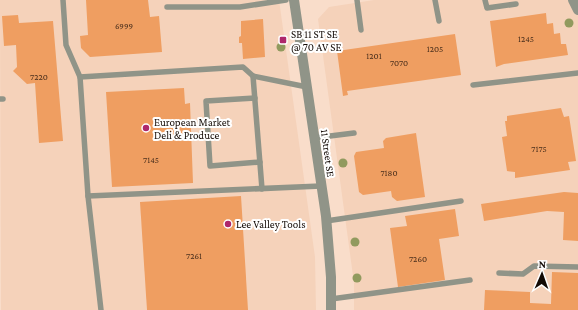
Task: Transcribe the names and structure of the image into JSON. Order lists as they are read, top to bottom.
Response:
{
  "streets": {
    "street": ["11 Street SE"]
  },
  "places": {
    "transit": ["SB 11 ST SE @ 70 AV SE"],
    "other": ["European Market Deli & Produce", "Lee Valley Tools"]
  },
  "house_numbers": [
    "6999",
    "1245",
    "1205",
    "1201",
    "7070",
    "7220",
    "7175",
    "7145",
    "7180",
    "7261",
    "7260"
  ],
  "north": "top"
}
